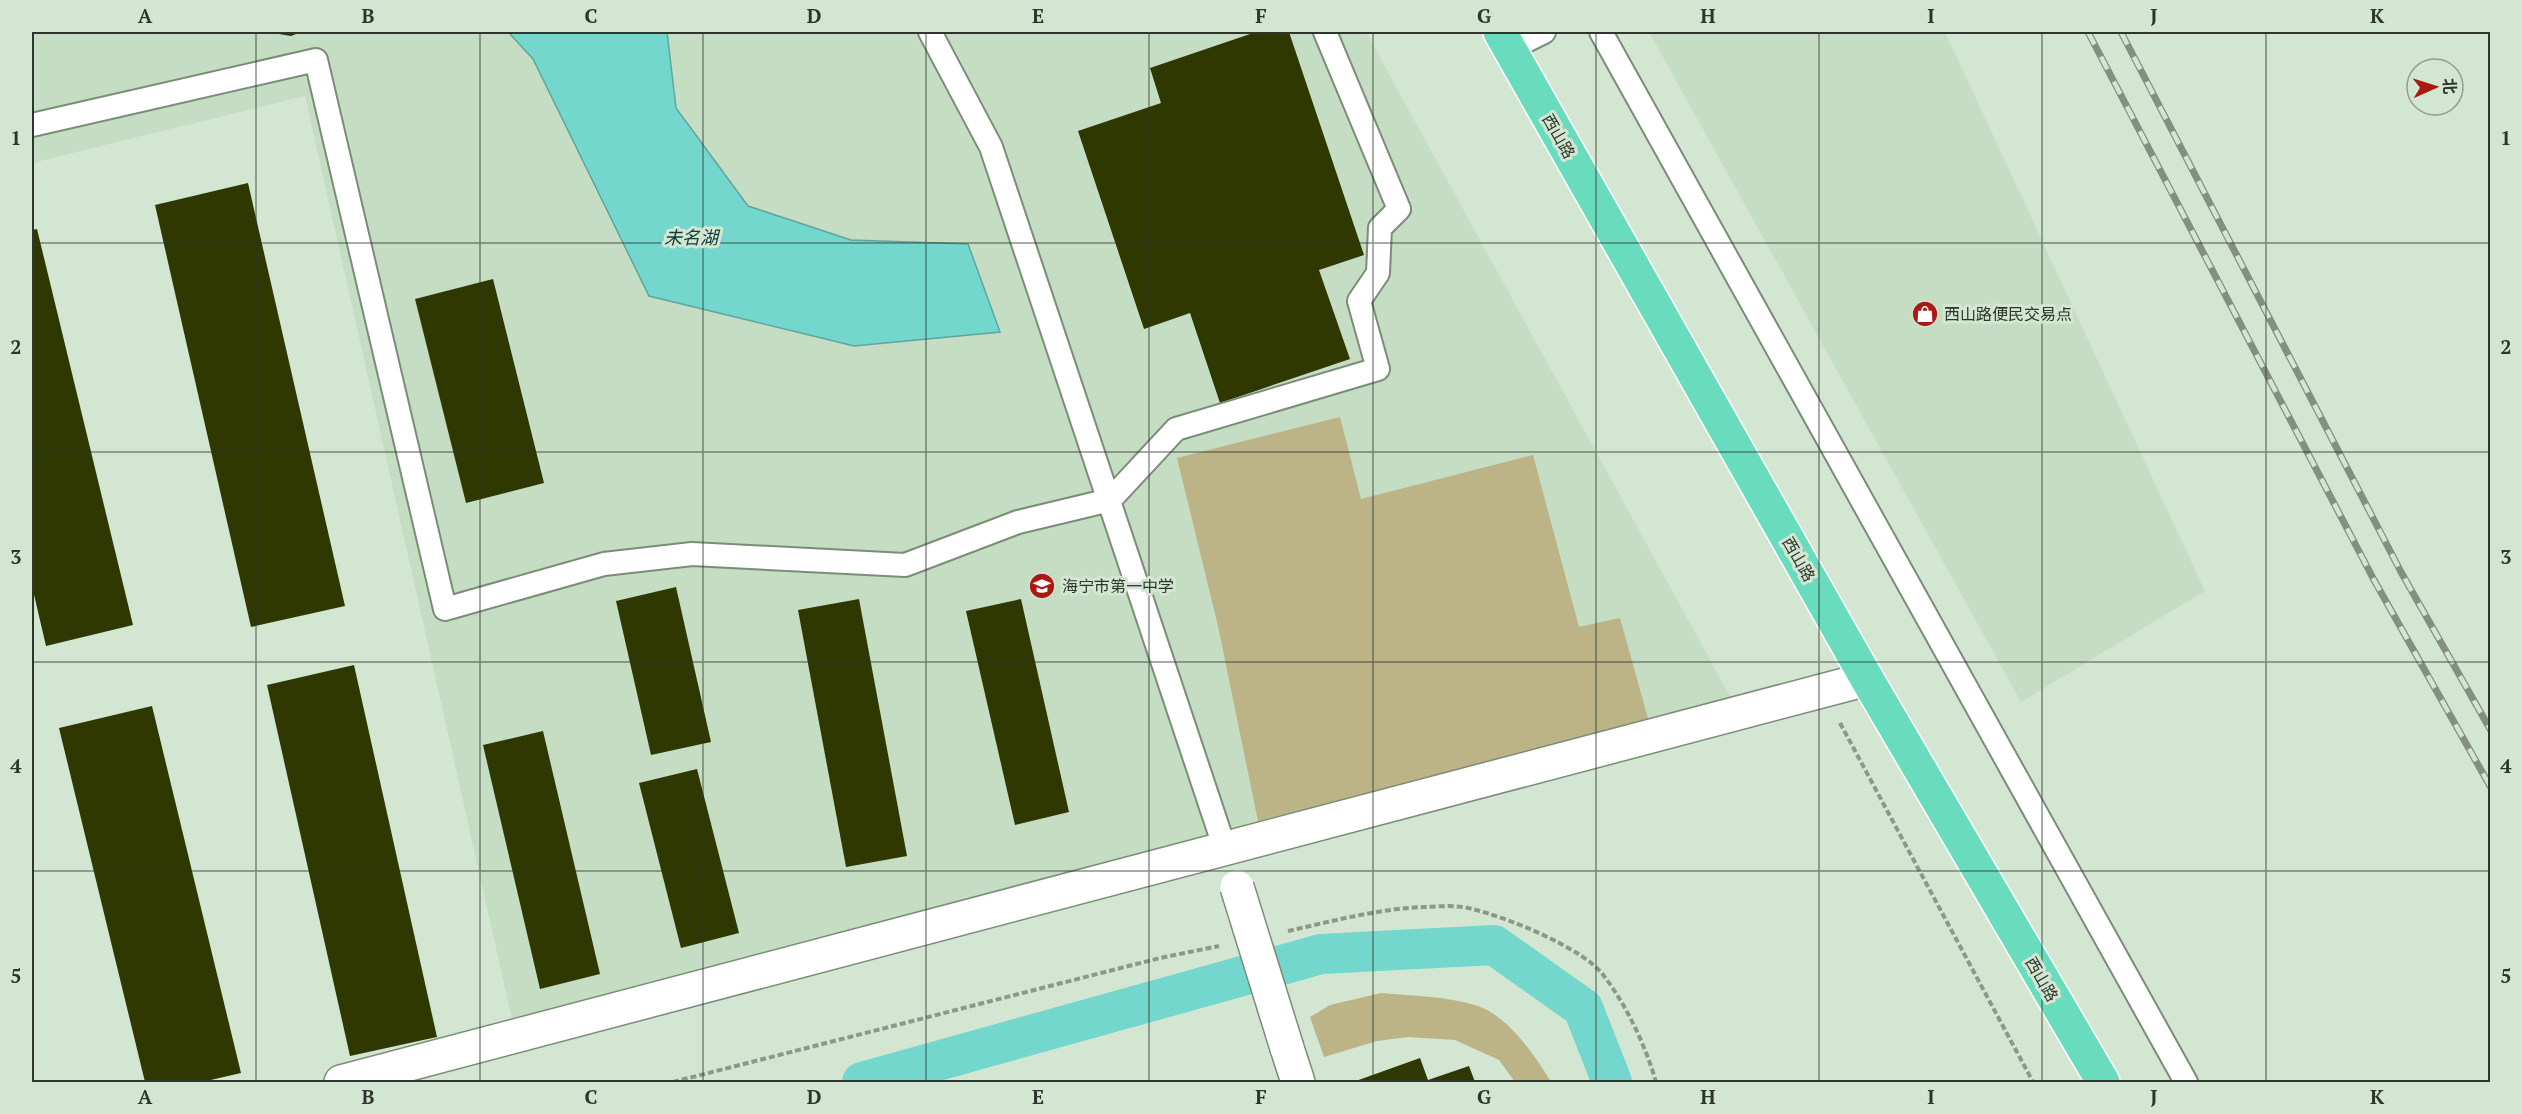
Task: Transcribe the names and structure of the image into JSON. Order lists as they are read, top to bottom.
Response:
{
  "streets": {
    "main road": ["西山路"]
  },
  "water": ["未名湖"],
  "places": {
    "shop": ["西山路便民交易点"],
    "school or university": ["海宁市第一中学"]
  },
  "north": "right",
  "grid": {
    "columns": [
      "A",
      "B",
      "C",
      "D",
      "E",
      "F",
      "G",
      "H",
      "I",
      "J",
      "K"
    ],
    "rows": [
      "1",
      "2",
      "3",
      "4",
      "5"
    ]
  }
}
